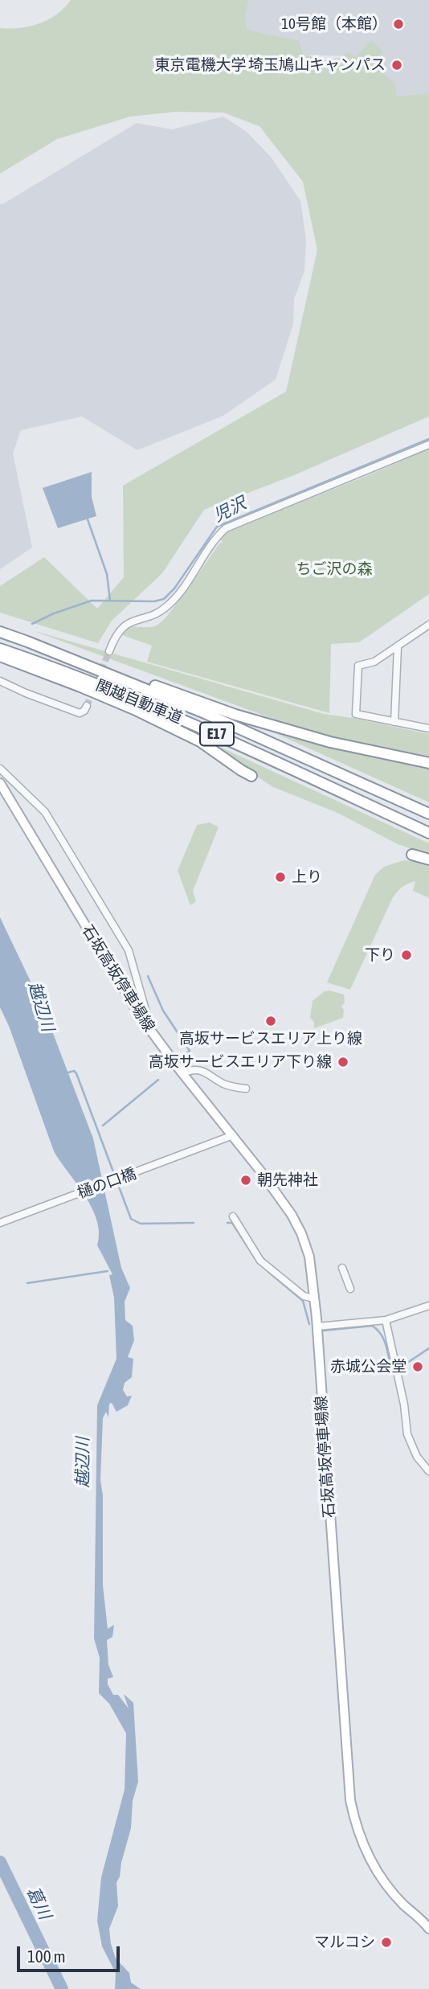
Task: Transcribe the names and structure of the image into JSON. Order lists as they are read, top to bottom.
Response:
{
  "streets": {
    "highway": ["関越自動車道", "E17"],
    "main road": ["石坂高坂停車場線"],
    "street": ["樋の口橋"]
  },
  "crossings": [
    ["石坂高坂停車場線", "樋の口橋"]
  ],
  "water": ["児沢", "越辺川", "葛川"],
  "parks": ["ちご沢の森"],
  "places": [
    "10号館（本館）",
    "東京電機大学 埼玉鳩山キャンパス",
    "上り",
    "下り",
    "高坂サービスエリア上り線",
    "高坂サービスエリア下り線",
    "朝先神社",
    "赤城公会堂",
    "マルコシ"
  ],
  "scale_bar": "100 m"
}
